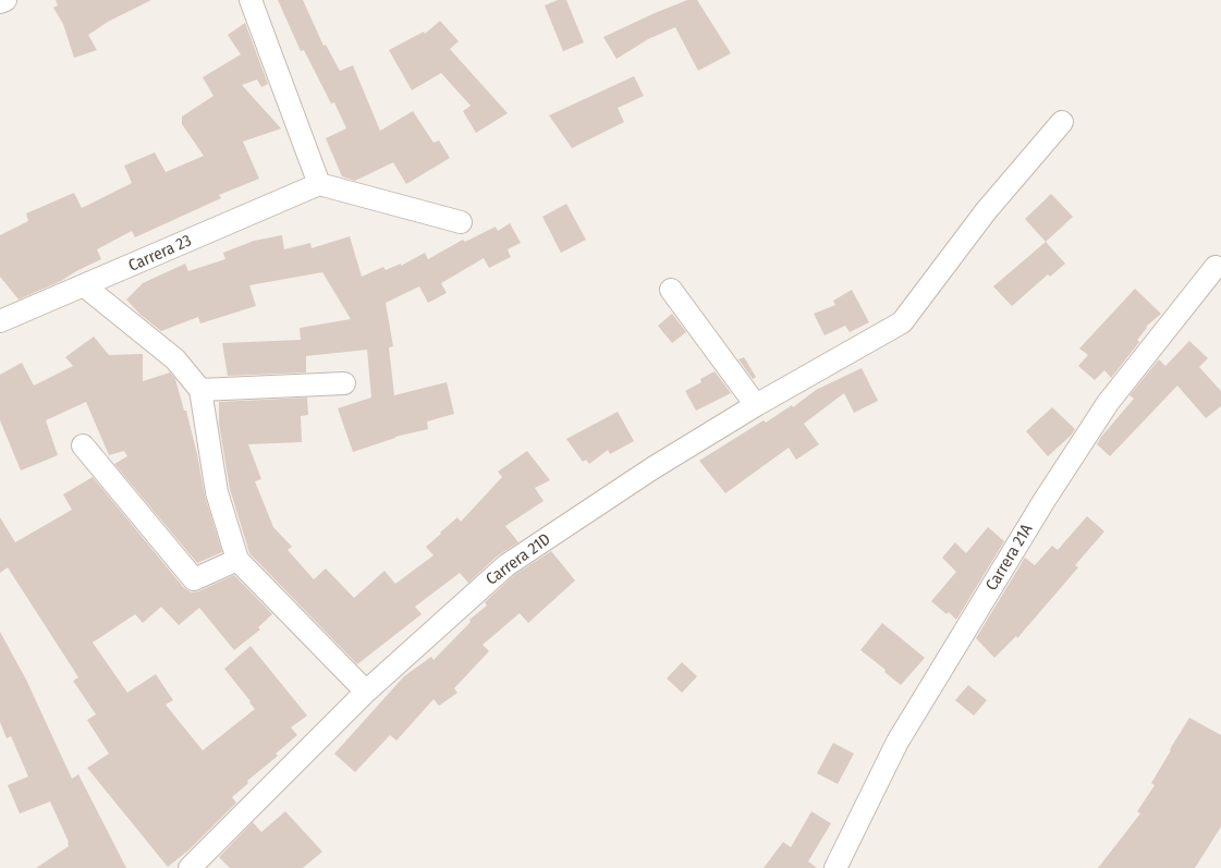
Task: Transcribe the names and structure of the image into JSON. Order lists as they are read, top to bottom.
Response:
{
  "streets": {
    "street": ["Carrera 23", "Carrera 21A", "Carrera 21D"]
  }
}
